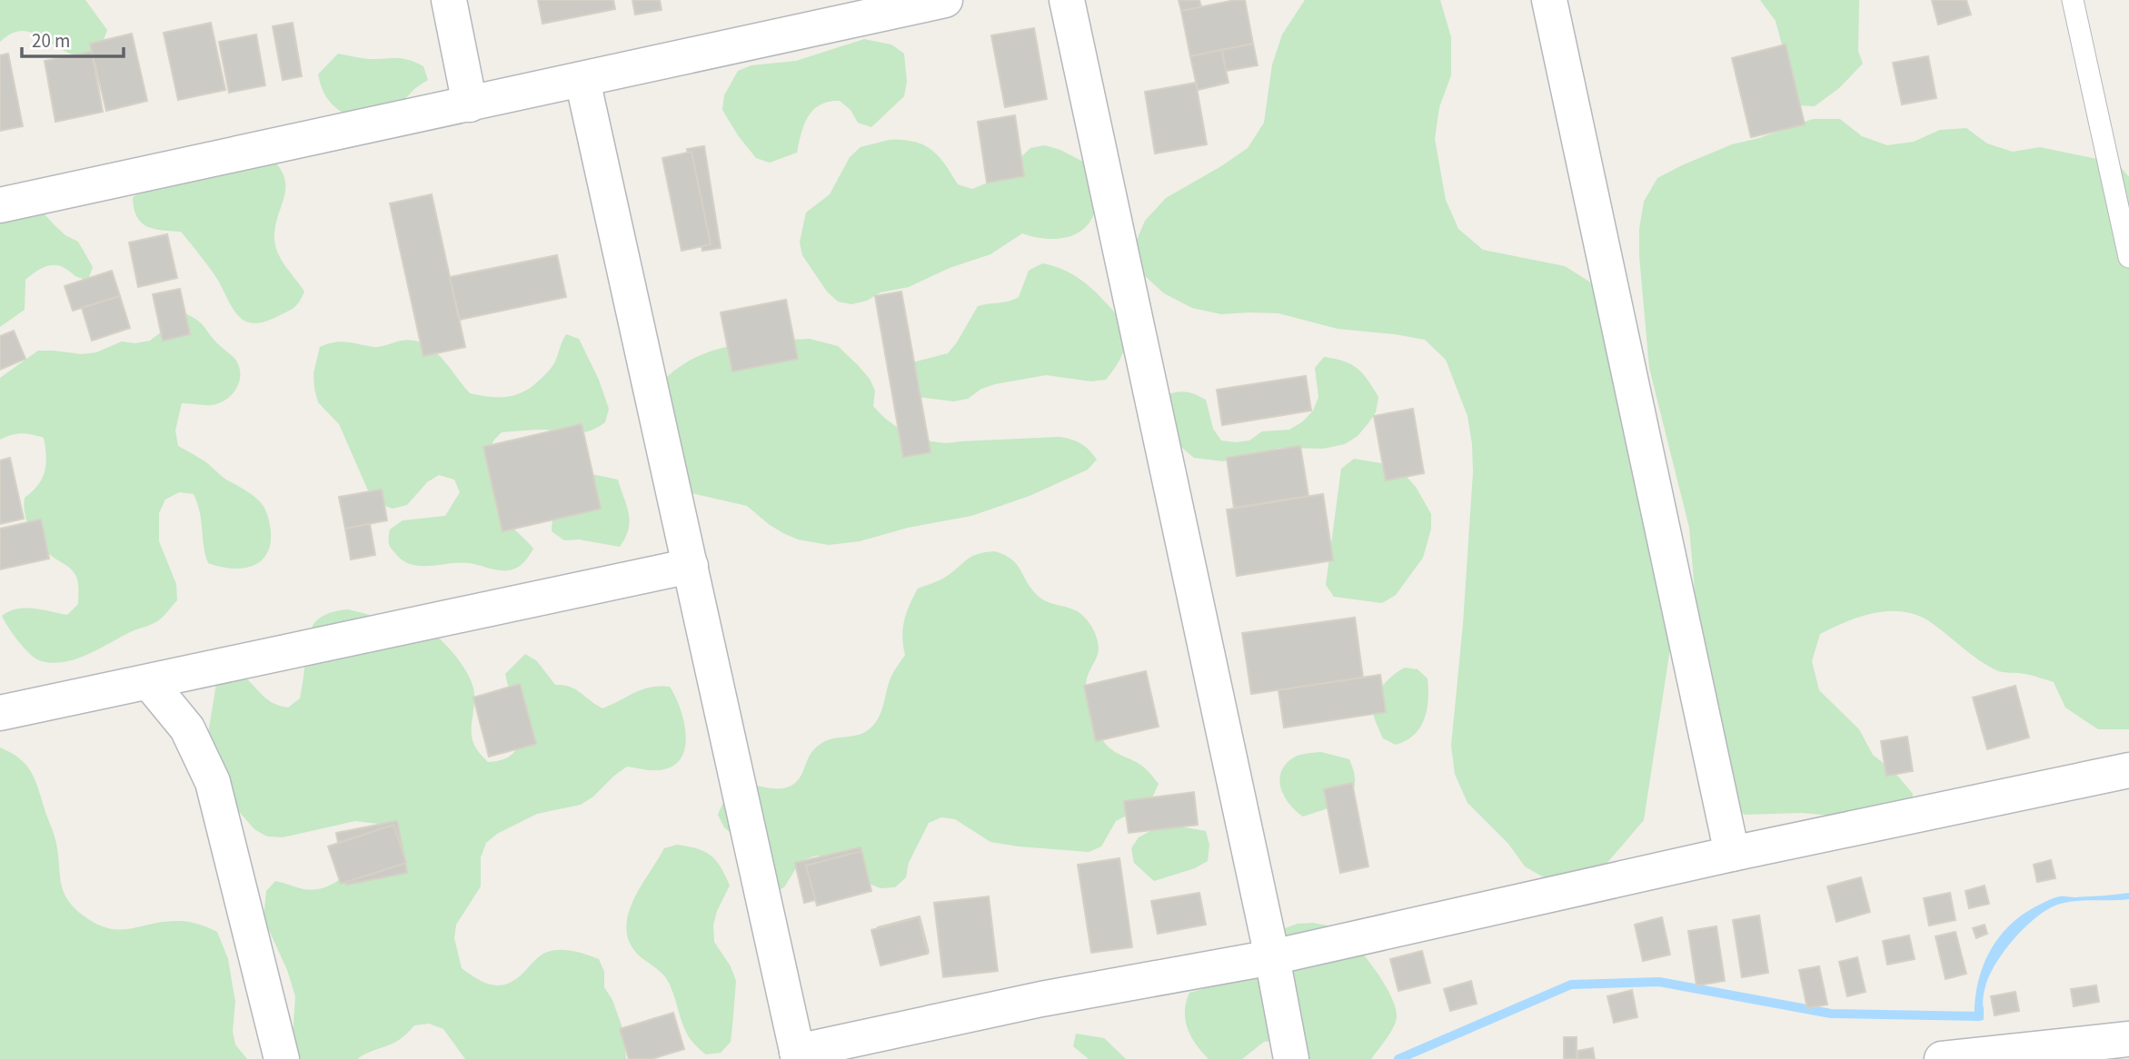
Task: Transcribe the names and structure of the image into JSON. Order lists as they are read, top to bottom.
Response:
{
  "scale_bar": "20 m"
}
